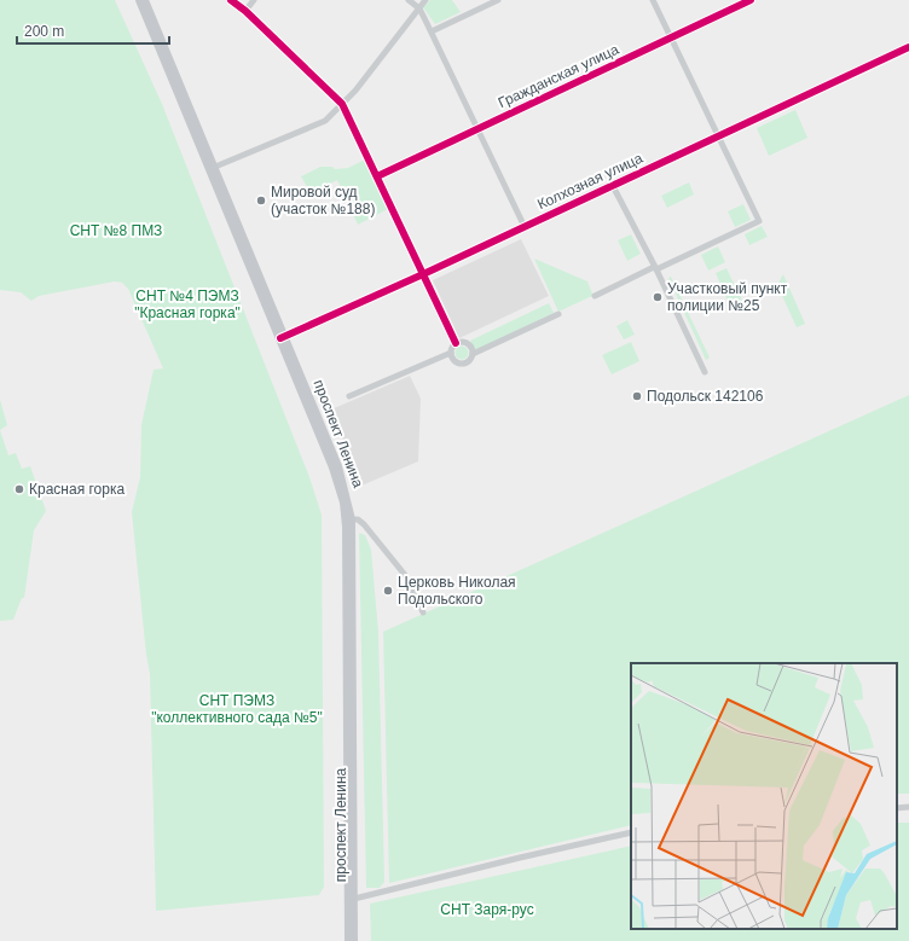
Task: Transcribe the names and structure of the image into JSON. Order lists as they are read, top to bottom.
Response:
{
  "streets": {
    "main road": ["проспект Ленина"],
    "street": ["Гражданская улица", "Колхозная улица"]
  },
  "crossings": [
    ["Колхозная улица", "проспект Ленина"]
  ],
  "parks": [
    "СНТ №8 ПМЗ",
    "СНТ №4 ПЭМЗ \"Красная горка\"",
    "СНТ ПЭМЗ \"коллективного сада №5\"",
    "СНТ Заря-рус"
  ],
  "places": [
    "Мировой суд (участок №188)",
    "Участковый пункт полиции №25",
    "Подольск 142106",
    "Красная горка",
    "Церковь Николая Подольского"
  ],
  "scale_bar": "200 m"
}
